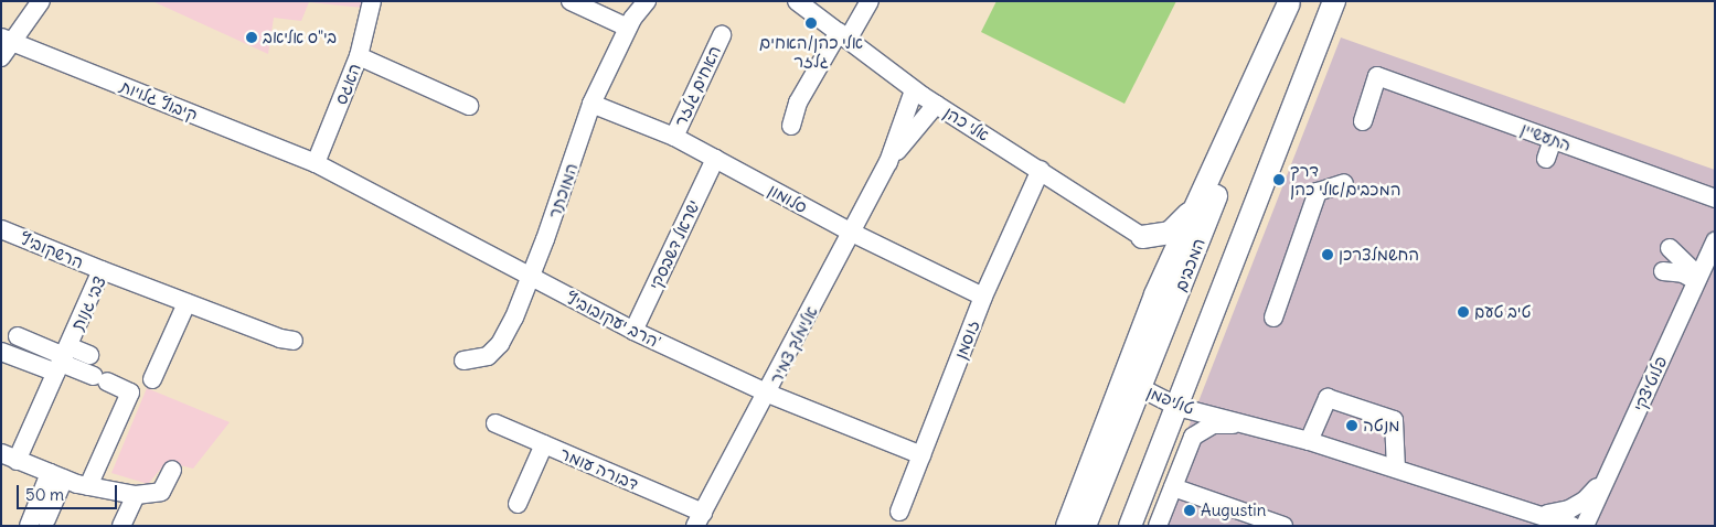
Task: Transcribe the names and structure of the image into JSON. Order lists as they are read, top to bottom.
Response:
{
  "streets": {
    "main road": ["המכבים"],
    "street": [
      "האגס",
      "האחים גלזר",
      "קיבוץ גלויות",
      "אלי כהן",
      "התעשיין",
      "המוכתר",
      "סלומון",
      "ישראל דשבסקי",
      "הרשקוביץ",
      "צבי גנות",
      "הרב יעקובוביץ'",
      "זוסמן",
      "אלימלך צמיר",
      "פלוטיצקי",
      "טוליפמן",
      "דבורה עומר"
    ]
  },
  "crossings": [
    ["האגס", "קיבוץ גלויות"],
    ["האגס", "הרב יעקובוביץ'"],
    ["האחים גלזר", "סלומון"],
    ["קיבוץ גלויות", "הרב יעקובוביץ'"],
    ["אלי כהן", "זוסמן"],
    ["אלי כהן", "אלימלך צמיר"],
    ["המוכתר", "סלומון"],
    ["המוכתר", "הרב יעקובוביץ'"],
    ["סלומון", "ישראל דשבסקי"],
    ["סלומון", "זוסמן"],
    ["סלומון", "אלימלך צמיר"],
    ["ישראל דשבסקי", "הרב יעקובוביץ'"],
    ["הרשקוביץ", "צבי גנות"],
    ["המכבים", "טוליפמן"],
    ["הרב יעקובוביץ'", "זוסמן"],
    ["הרב יעקובוביץ'", "אלימלך צמיר"],
    ["אלימלך צמיר", "דבורה עומר"],
    ["פלוטיצקי", "טוליפמן"]
  ],
  "places": [
    "אלי כהן/האחים גלזר",
    "בי\"ס אליאב",
    "דרך המכבים/אלי כהן",
    "החשמלצרכן",
    "טיב טעם",
    "מנטה",
    "Augustin"
  ],
  "scale_bar": "50 m"
}
